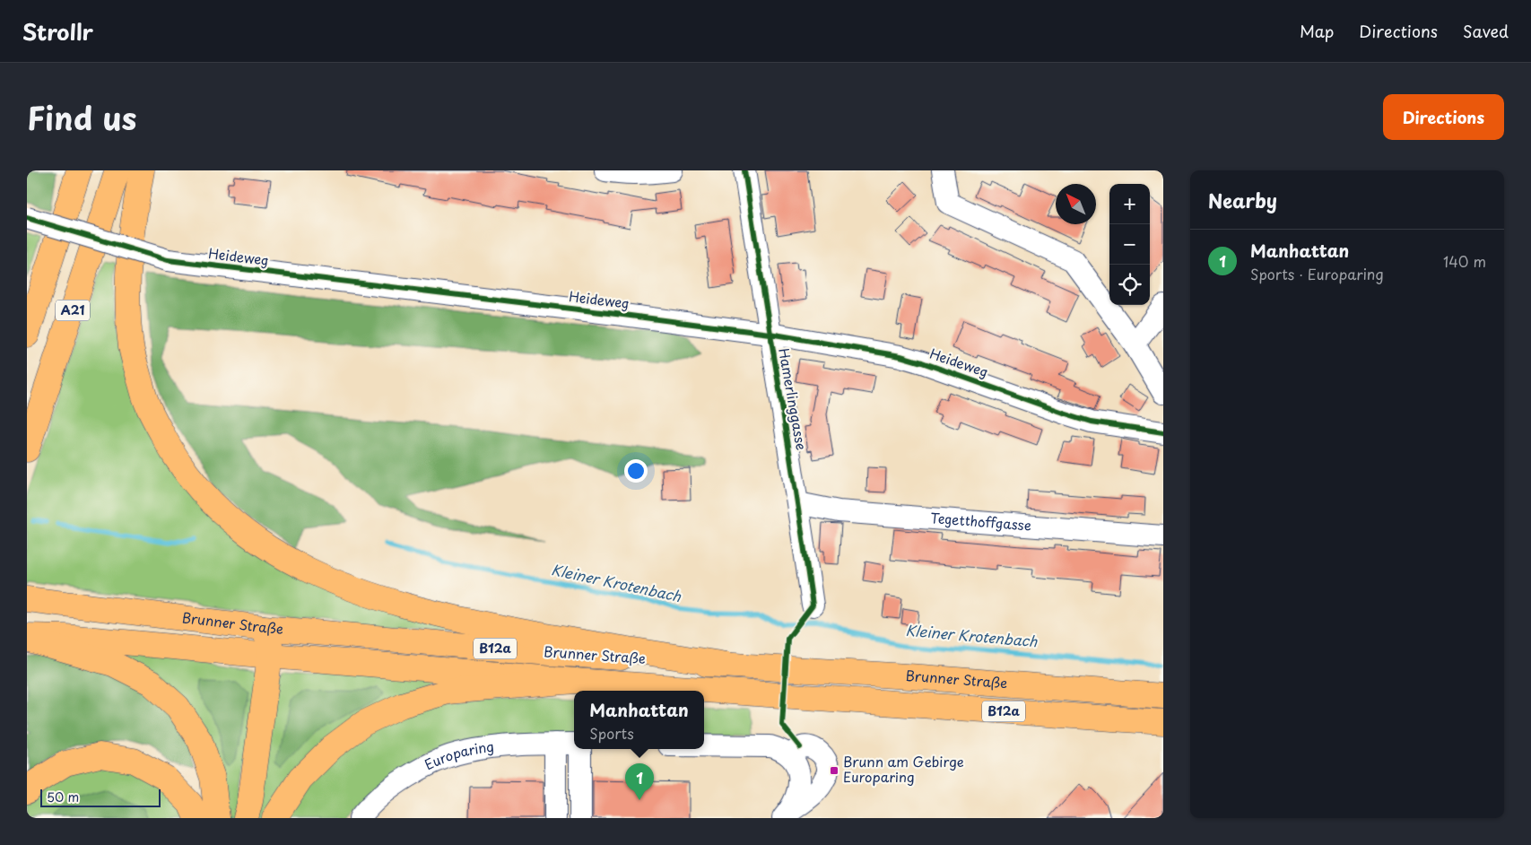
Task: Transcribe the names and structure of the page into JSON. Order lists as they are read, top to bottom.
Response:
{
  "streets": {
    "main road": ["A21", "Brunner Straße", "B12a"],
    "street": [
      "Heideweg",
      "Hamerlinggasse",
      "Tegetthoffgasse",
      "Europaring"
    ]
  },
  "crossings": [
    ["Heideweg", "Hamerlinggasse"],
    ["Hamerlinggasse", "Tegetthoffgasse"]
  ],
  "water": ["Kleiner Krotenbach"],
  "places": {
    "transit": ["Brunn am Gebirge Europaring"]
  },
  "scale_bar": "50 m",
  "north": "top left",
  "page": {
    "header": "Strollr",
    "nav": ["Map", "Directions", "Saved"],
    "title": "Find us",
    "buttons": "Directions",
    "heading": "Nearby",
    "map_buttons": ["+", "−"],
    "list": [
      {
        "mark": "1",
        "name": "Manhattan",
        "note": "Sports · Europaring",
        "value": "140 m"
      }
    ],
    "popup": ["Manhattan", "Sports"],
    "pins": "1",
    "scale": "50 m"
  }
}
